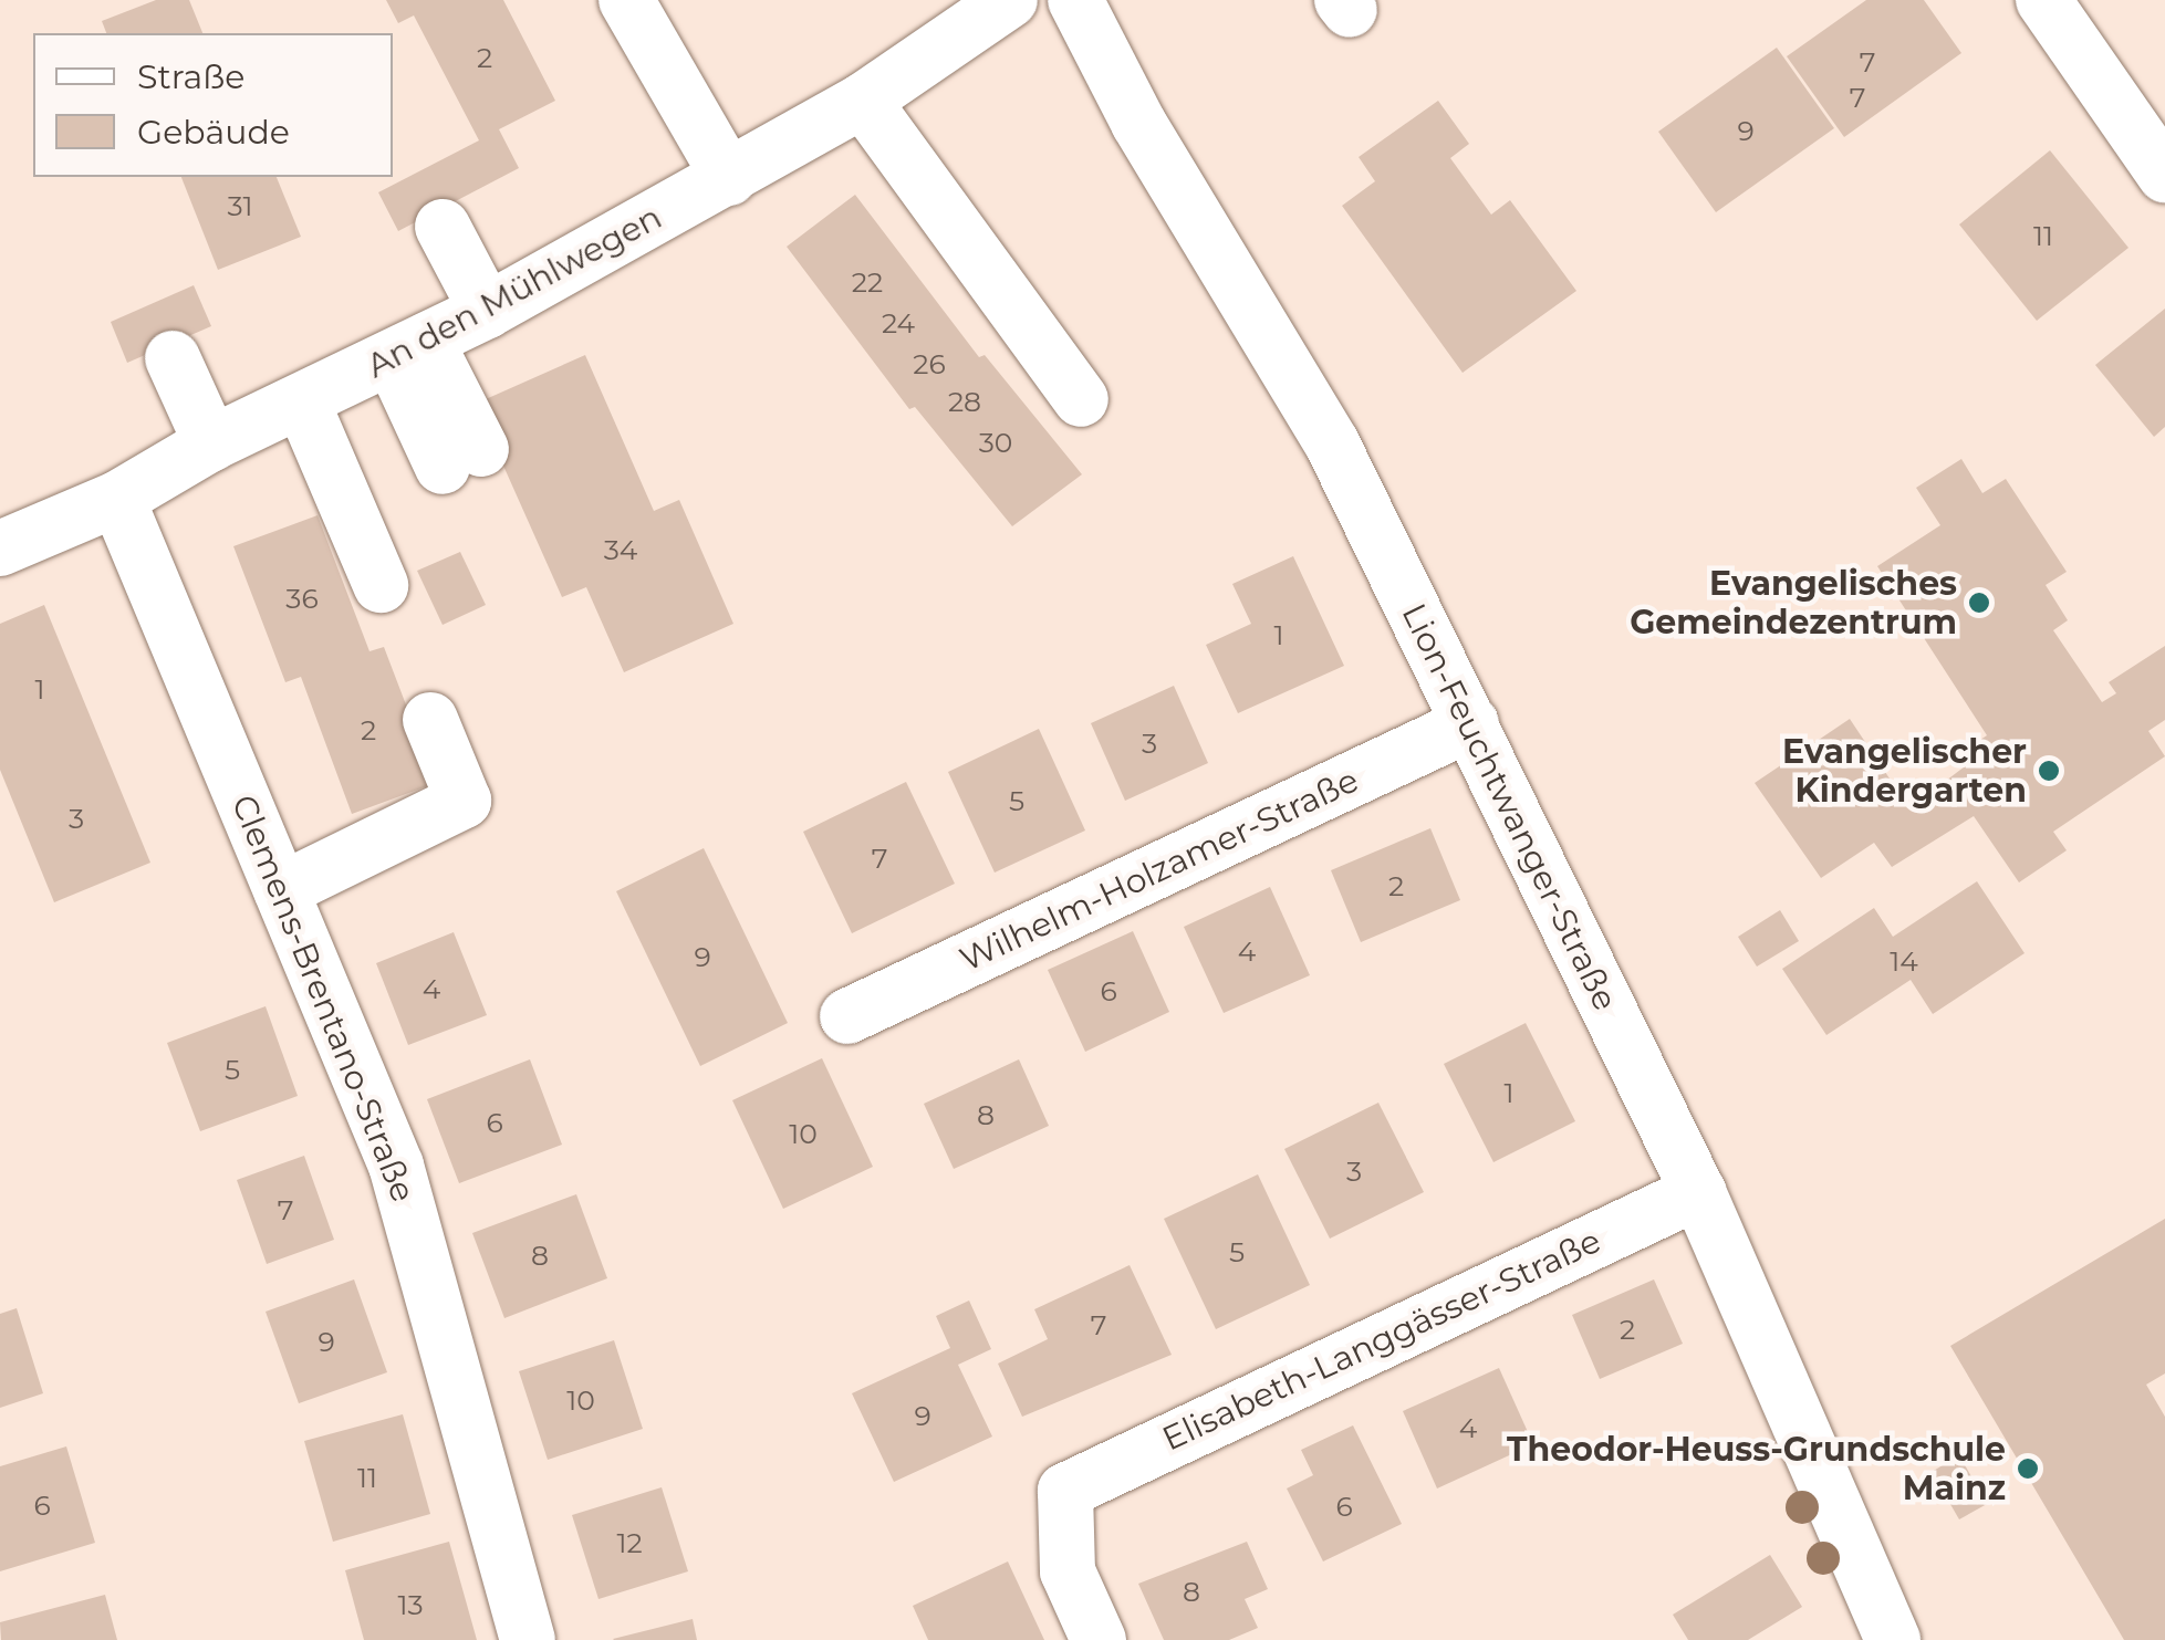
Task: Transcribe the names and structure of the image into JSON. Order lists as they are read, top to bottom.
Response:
{
  "streets": {
    "street": [
      "An den Mühlwegen",
      "Lion-Feuchtwanger-Straße",
      "Wilhelm-Holzamer-Straße",
      "Clemens-Brentano-Straße",
      "Elisabeth-Langgässer-Straße"
    ]
  },
  "crossings": [
    ["An den Mühlwegen", "Clemens-Brentano-Straße"],
    ["Lion-Feuchtwanger-Straße", "Wilhelm-Holzamer-Straße"],
    ["Lion-Feuchtwanger-Straße", "Elisabeth-Langgässer-Straße"]
  ],
  "places": ["Evangelisches Gemeindezentrum", "Evangelischer Kindergarten", "Theodor-Heuss-Grundschule Mainz"],
  "house_numbers": [
    "2",
    "7",
    "7",
    "9",
    "31",
    "11",
    "22",
    "24",
    "26",
    "28",
    "30",
    "34",
    "36",
    "1",
    "1",
    "2",
    "3",
    "5",
    "3",
    "7",
    "2",
    "4",
    "9",
    "14",
    "4",
    "6",
    "5",
    "1",
    "8",
    "6",
    "10",
    "3",
    "7",
    "5",
    "8",
    "7",
    "2",
    "9",
    "10",
    "9",
    "4",
    "11",
    "6",
    "6",
    "12",
    "8",
    "13"
  ],
  "legend": ["Straße", "Gebäude"]
}
